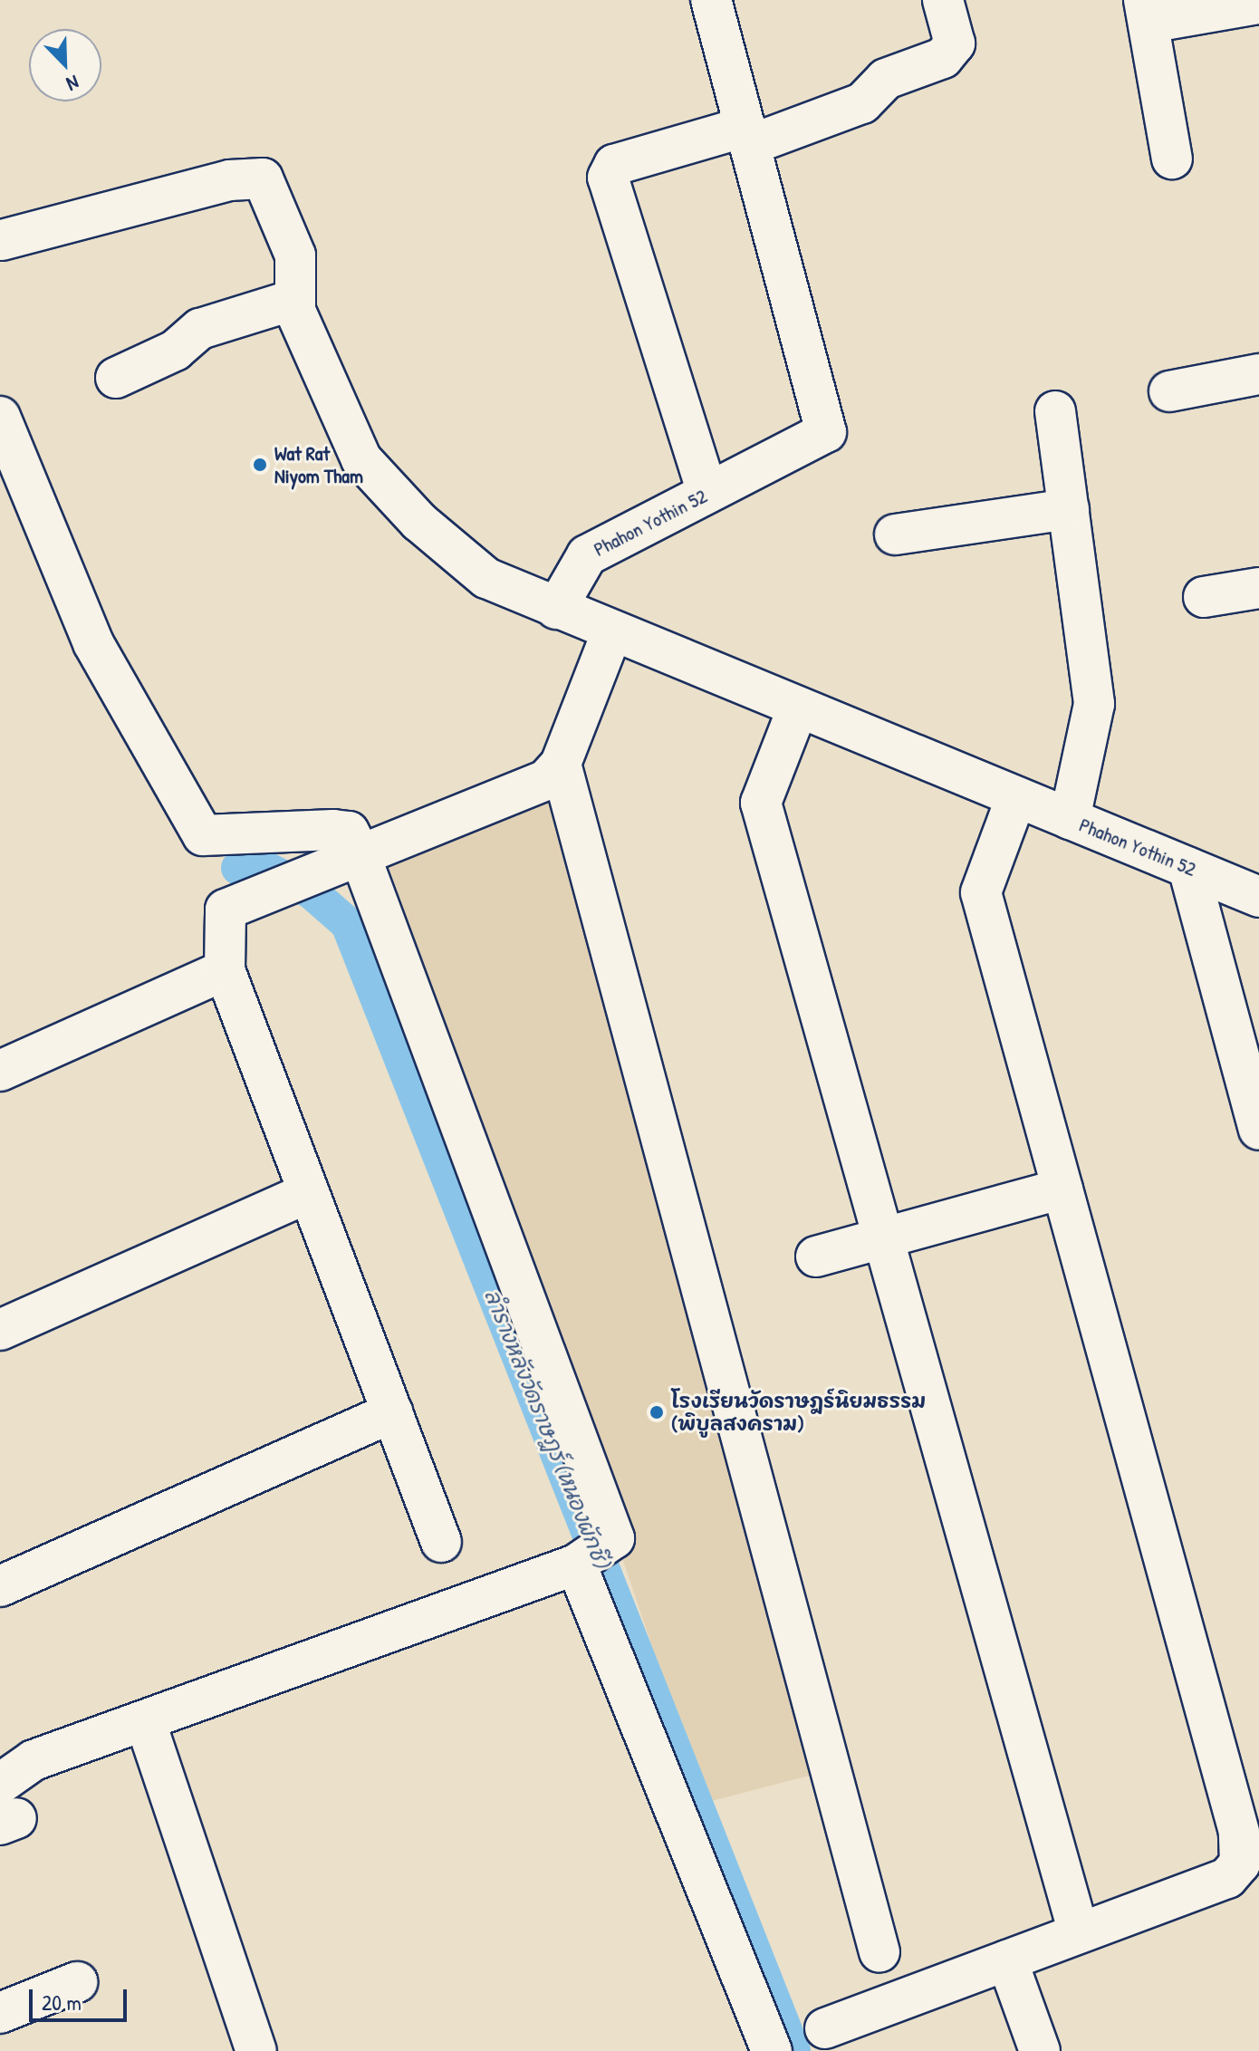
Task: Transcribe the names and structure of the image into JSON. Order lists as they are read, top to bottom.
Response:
{
  "streets": {
    "street": ["Phahon Yothin 52"]
  },
  "water": ["ลำรางหลังวัดราษฎร์ (หนองผักชี)"],
  "places": ["Wat Rat Niyom Tham", "โรงเรียนวัดราษฎร์นิยมธรรม (พิบูลสงคราม)"],
  "scale_bar": "20 m",
  "north": "bottom right"
}
